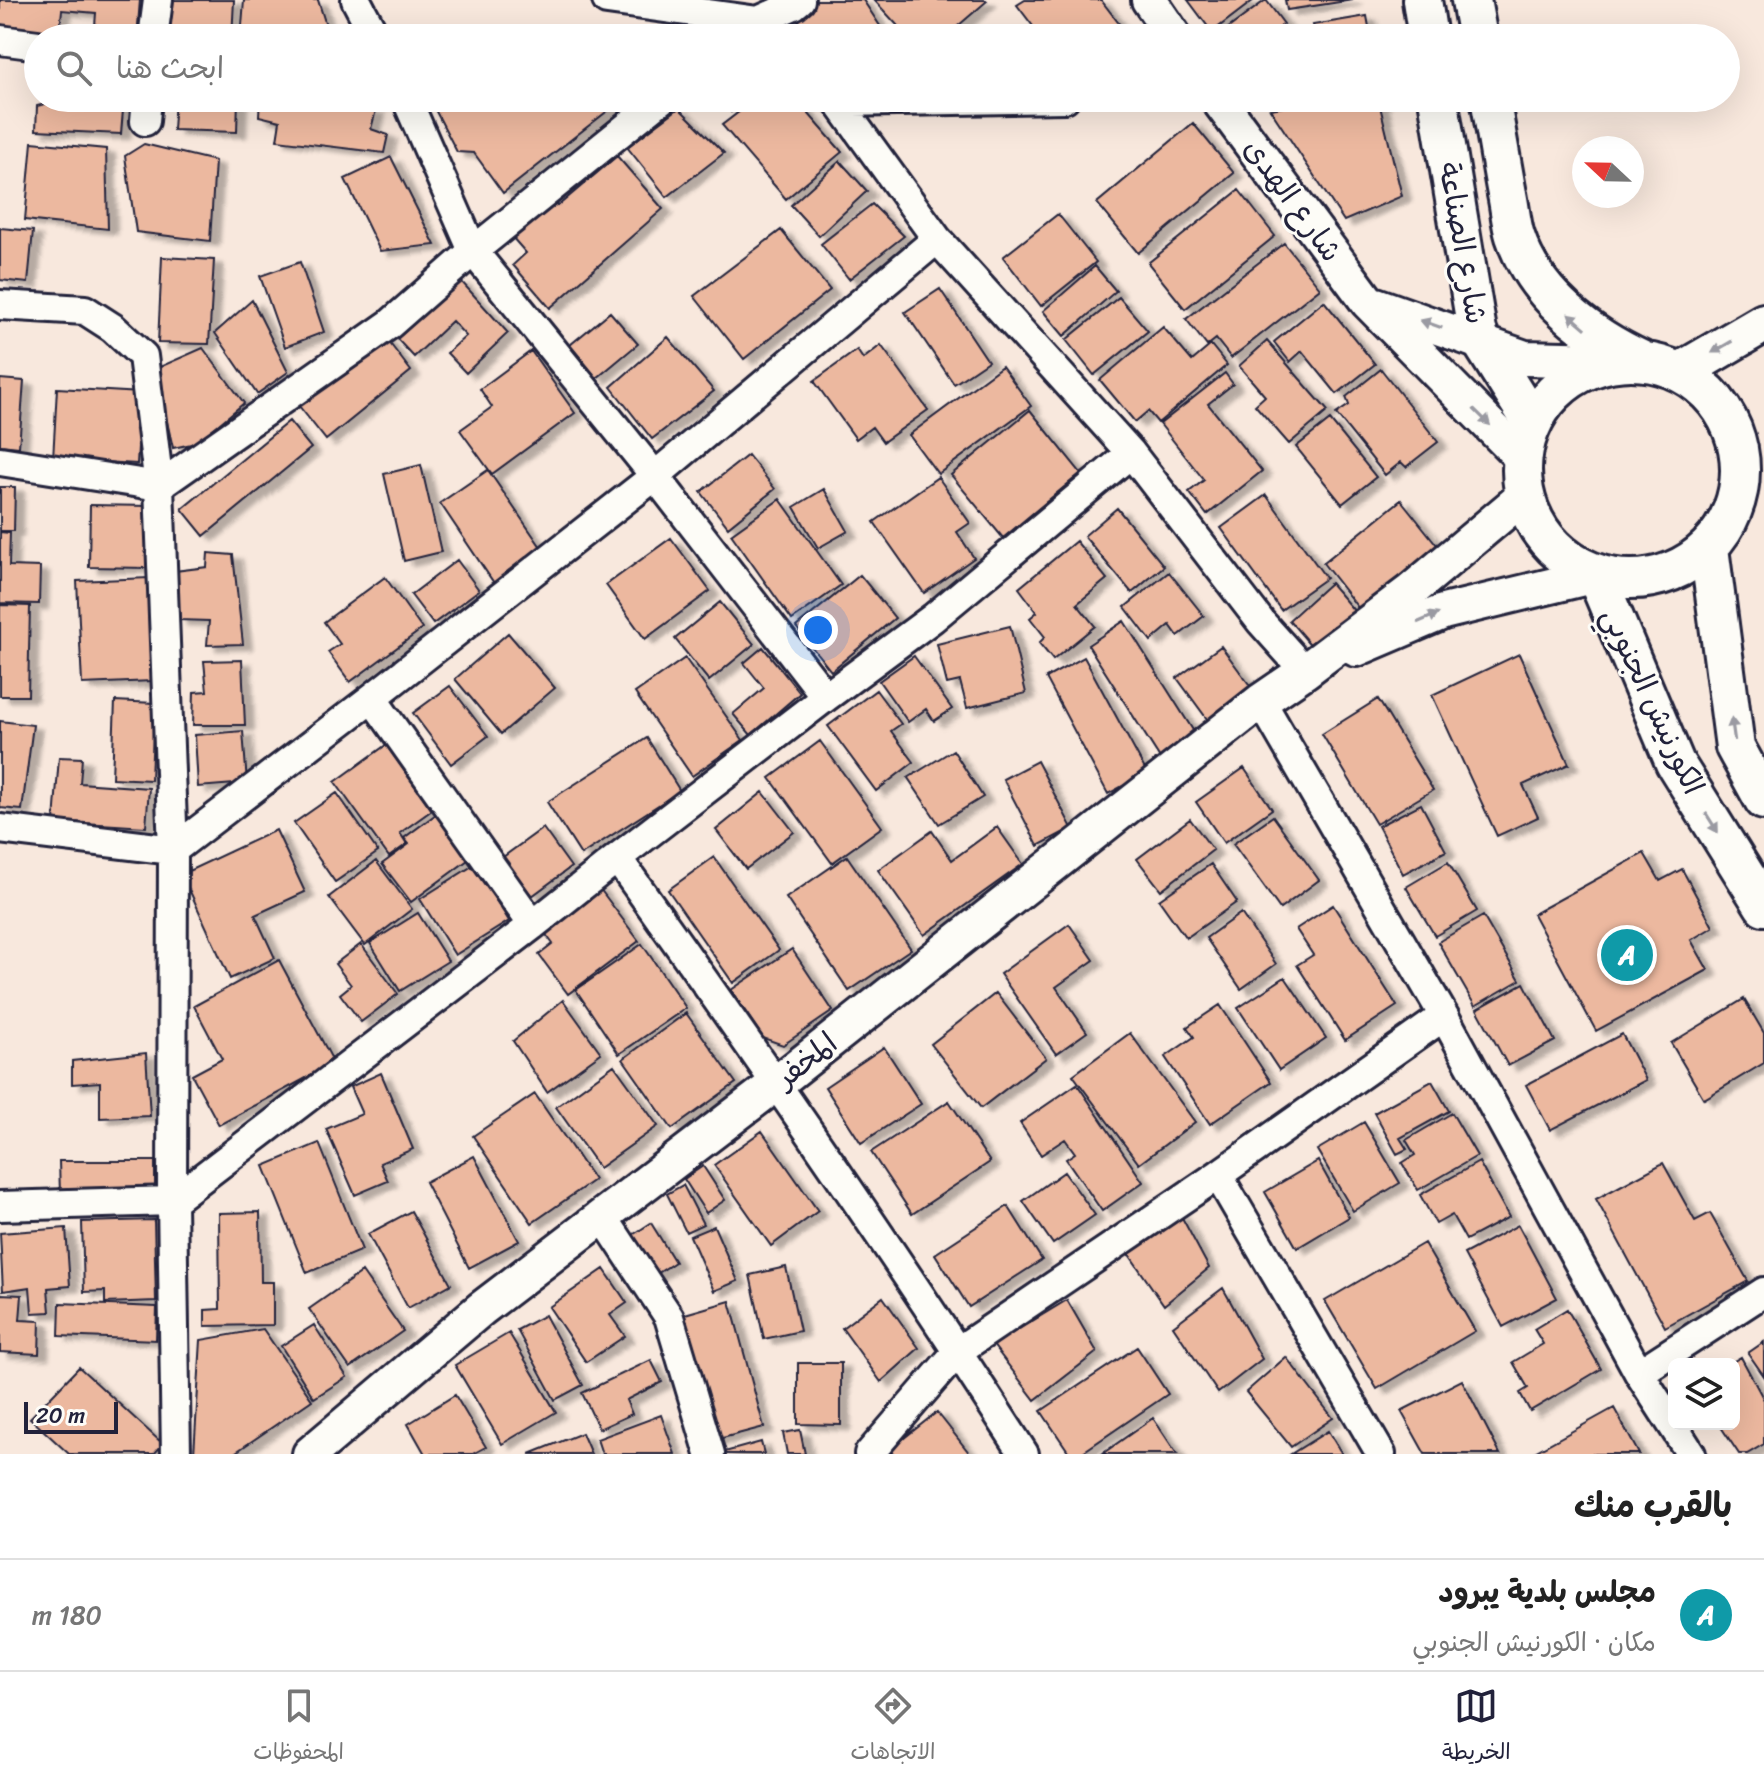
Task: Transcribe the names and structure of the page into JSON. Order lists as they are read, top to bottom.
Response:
{
  "streets": {
    "main road": ["شارع الصناعة", "الكورنيش الجنوبي"],
    "street": ["شارع الهدى", "المخفر"]
  },
  "crossings": [
    ["شارع الهدى", "شارع الصناعة"],
    ["شارع الهدى", "الكورنيش الجنوبي"],
    ["شارع الصناعة", "الكورنيش الجنوبي"]
  ],
  "scale_bar": "20 m",
  "north": "left",
  "page": {
    "search": "ابحث هنا",
    "pins": "A",
    "scale": "20 m",
    "heading": "بالقرب منك",
    "list": [
      {
        "mark": "A",
        "name": "مجلس بلدية يبرود",
        "note": "مكان · الكورنيش الجنوبي",
        "value": "180 m"
      }
    ],
    "nav": ["الخريطة", "الاتجاهات", "المحفوظات"]
  }
}
